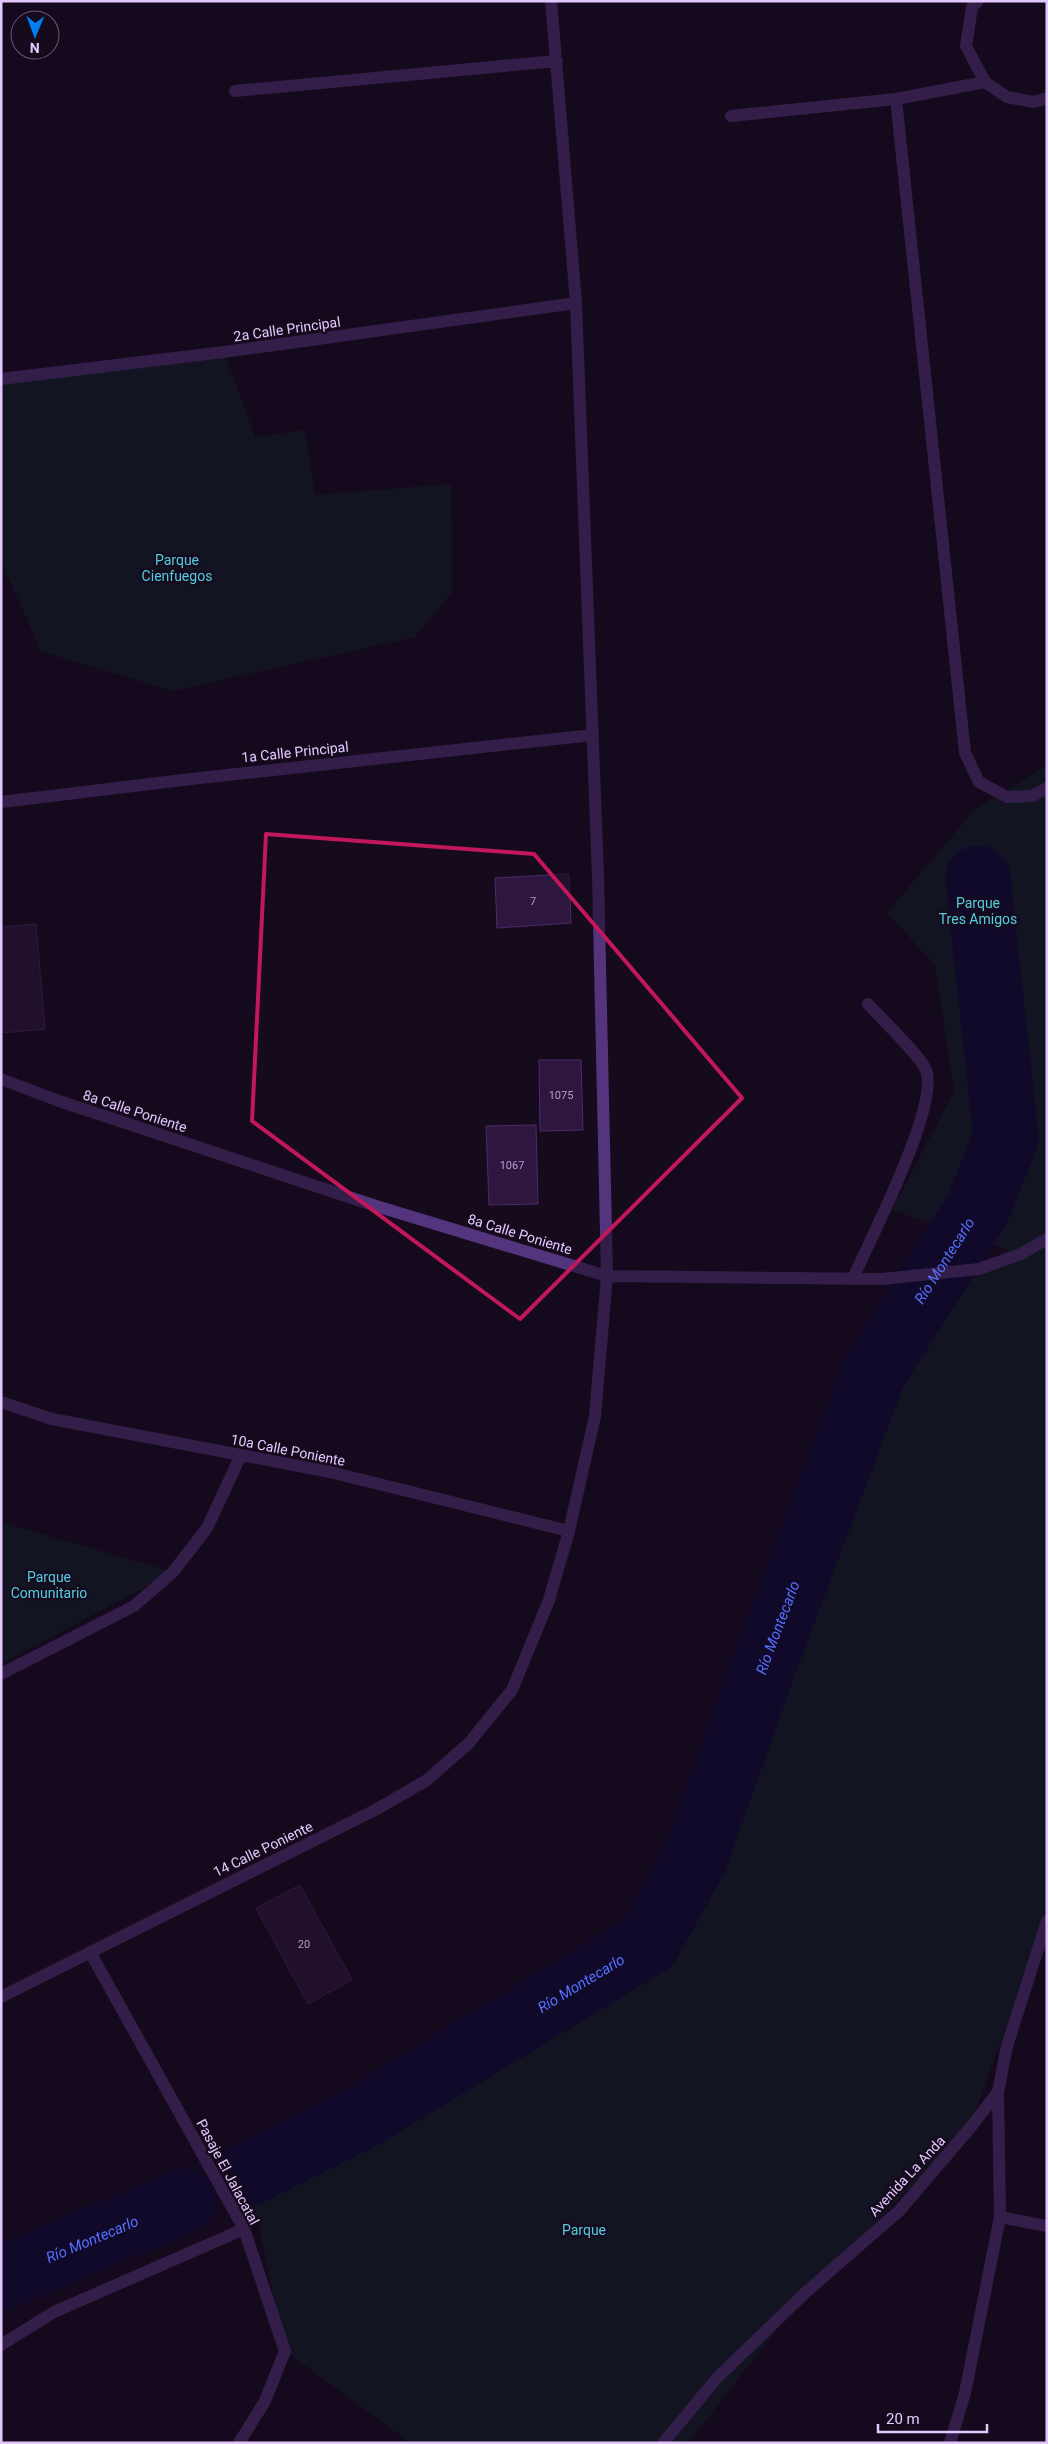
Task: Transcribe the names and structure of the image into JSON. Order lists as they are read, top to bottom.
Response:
{
  "streets": {
    "street": [
      "2a Calle Principal",
      "1a Calle Principal",
      "8a Calle Poniente",
      "10a Calle Poniente",
      "14 Calle Poniente",
      "Pasaje El Jalacatal",
      "Avenida La Anda"
    ]
  },
  "crossings": [
    ["2a Calle Principal", "14 Calle Poniente"],
    ["1a Calle Principal", "14 Calle Poniente"],
    ["8a Calle Poniente", "14 Calle Poniente"],
    ["10a Calle Poniente", "14 Calle Poniente"],
    ["14 Calle Poniente", "Pasaje El Jalacatal"]
  ],
  "water": ["Río Montecarlo"],
  "parks": [
    "Parque Cienfuegos",
    "Parque Tres Amigos",
    "Parque Comunitario",
    "Parque"
  ],
  "house_numbers": [
    "7",
    "1075",
    "1067",
    "20"
  ],
  "scale_bar": "20 m",
  "north": "bottom"
}
